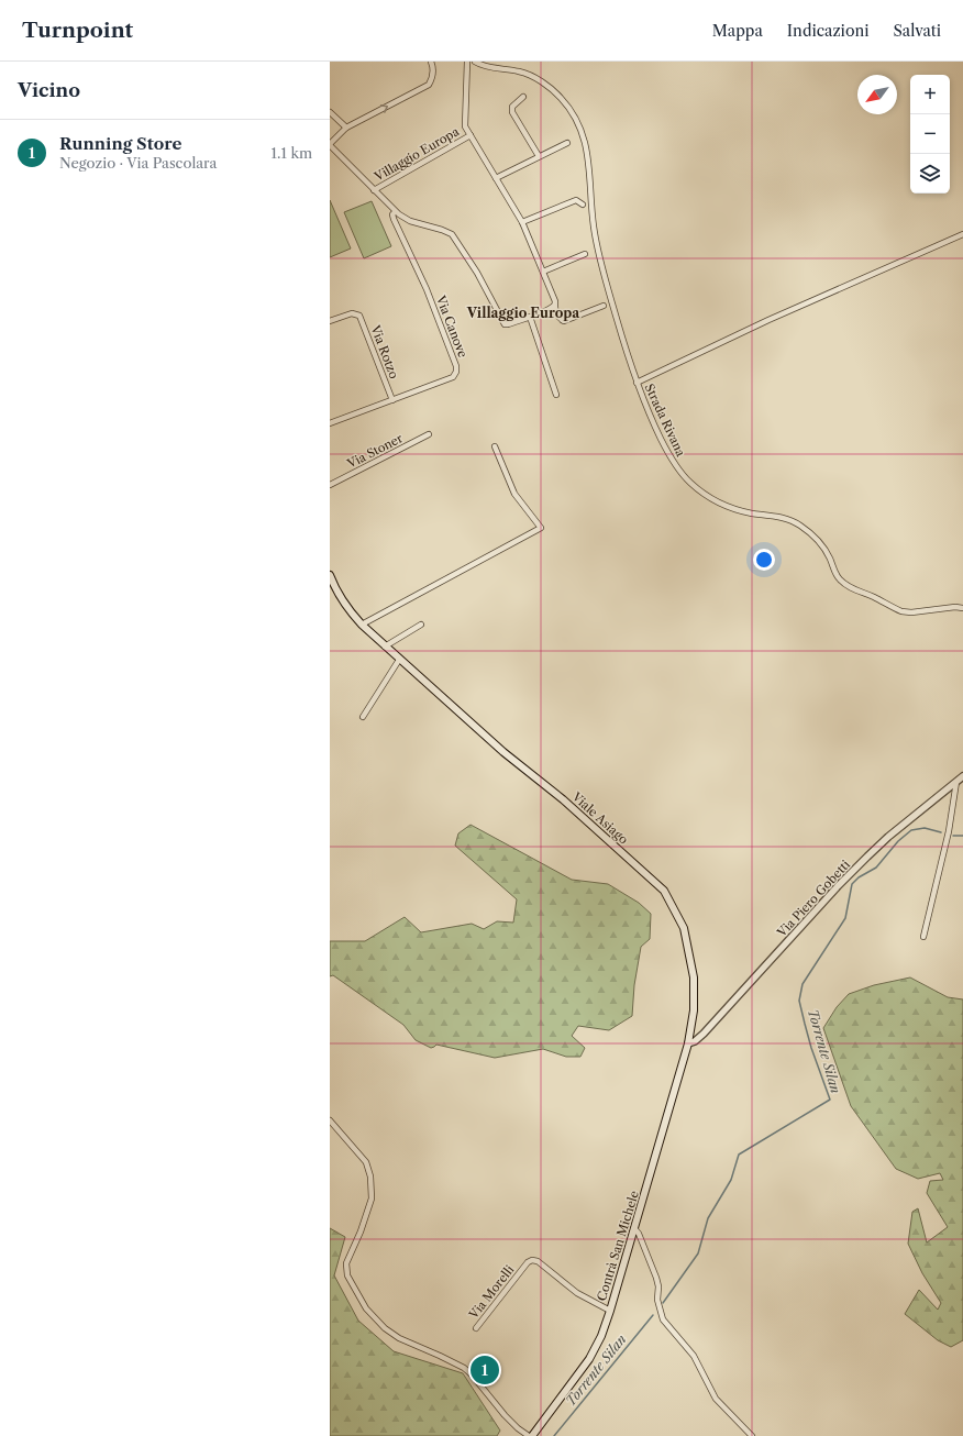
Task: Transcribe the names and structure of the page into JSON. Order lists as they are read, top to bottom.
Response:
{
  "streets": {
    "main road": ["Viale Asiago", "Contrà San Michele"],
    "street": [
      "Villaggio Europa",
      "Via Canove",
      "Via Rotzo",
      "Strada Rivana",
      "Via Stoner",
      "Via Piero Gobetti",
      "Via Morelli"
    ]
  },
  "crossings": [
    ["Via Canove", "Via Rotzo"],
    ["Viale Asiago", "Via Piero Gobetti"],
    ["Viale Asiago", "Contrà San Michele"],
    ["Via Piero Gobetti", "Contrà San Michele"],
    ["Contrà San Michele", "Via Morelli"]
  ],
  "districts": ["Villaggio Europa"],
  "water": ["Torrente Silan"],
  "north": "bottom left",
  "page": {
    "header": "Turnpoint",
    "nav": ["Mappa", "Indicazioni", "Salvati"],
    "heading": "Vicino",
    "map_buttons": ["+", "−"],
    "list": [
      {
        "mark": "1",
        "name": "Running Store",
        "note": "Negozio · Via Pascolara",
        "value": "1.1 km"
      }
    ],
    "pins": "1"
  }
}
